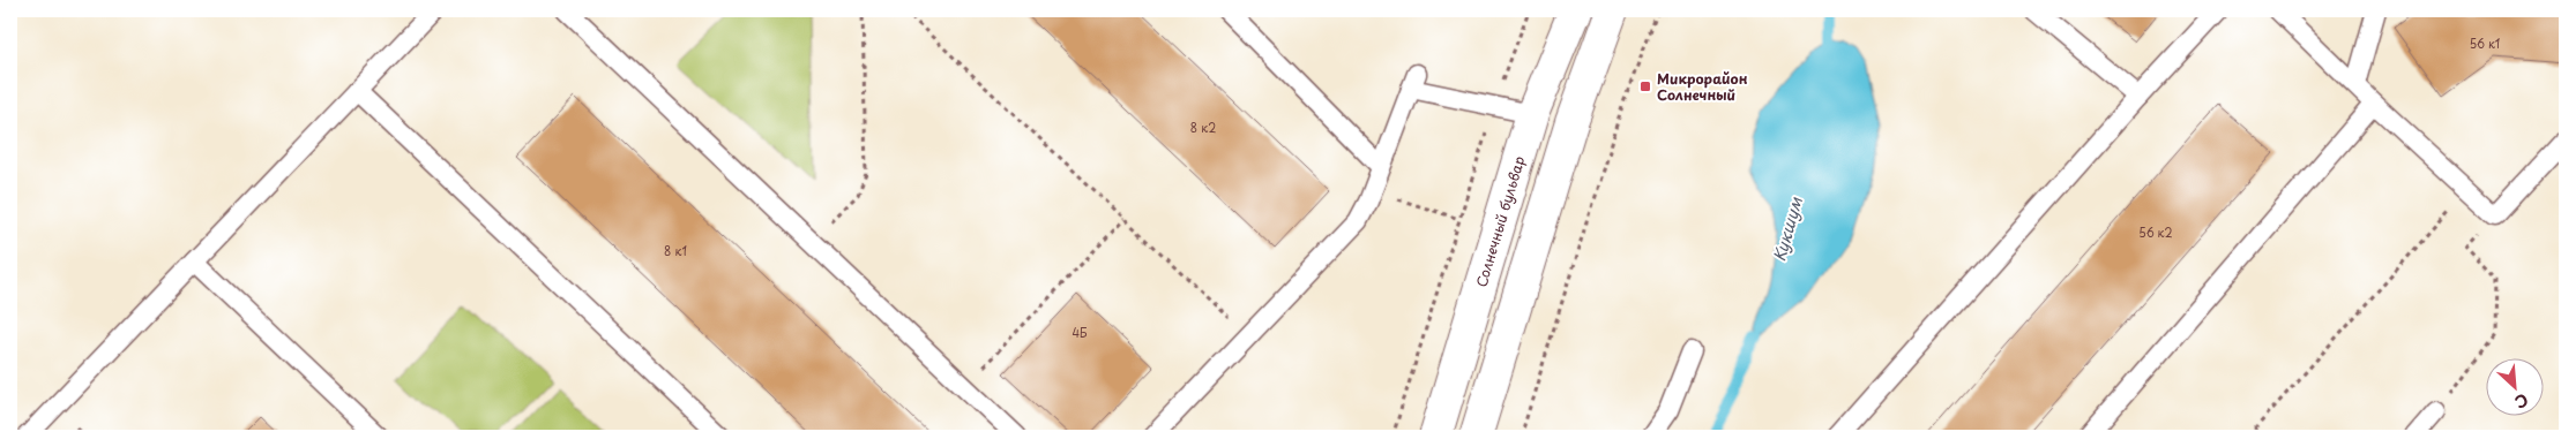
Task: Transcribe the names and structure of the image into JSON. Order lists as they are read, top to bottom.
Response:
{
  "streets": {
    "street": ["Солнечный бульвар"]
  },
  "water": ["Кукшум"],
  "places": {
    "transit": ["Микрорайон Солнечный"]
  },
  "house_numbers": [
    "56 к1",
    "8 к2",
    "56 к2",
    "8 к1",
    "4Б"
  ],
  "north": "bottom right"
}
